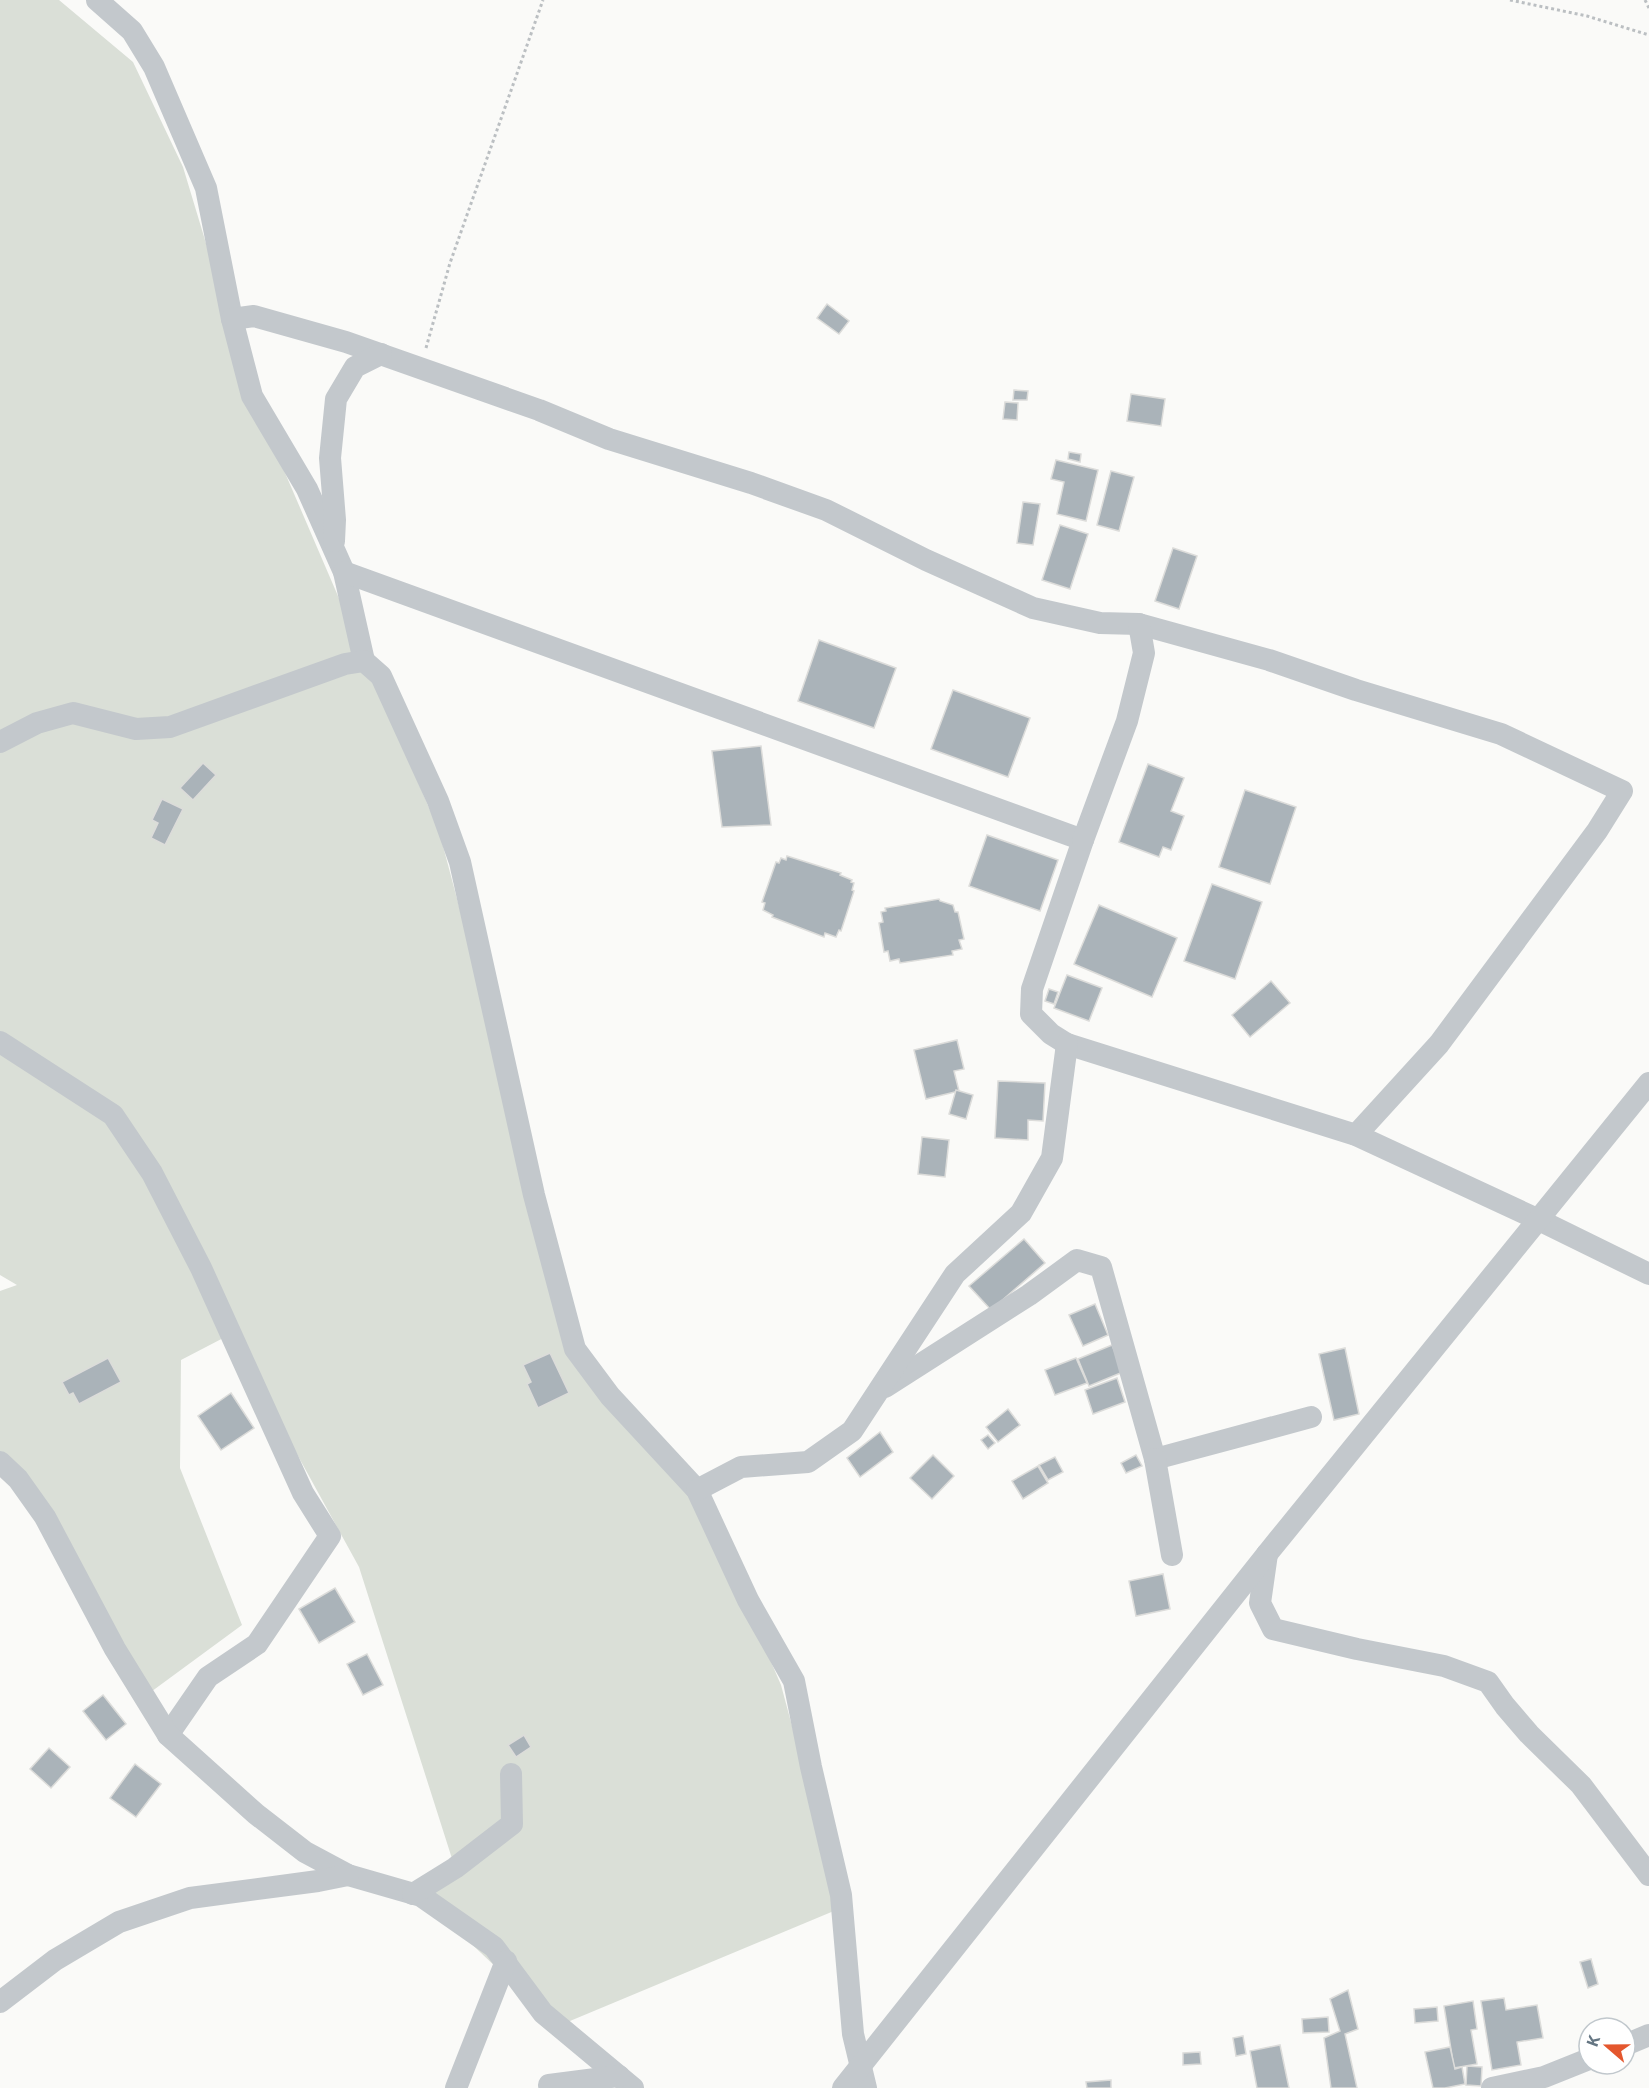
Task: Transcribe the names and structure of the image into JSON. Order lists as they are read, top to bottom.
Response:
{
  "north": "left"
}
